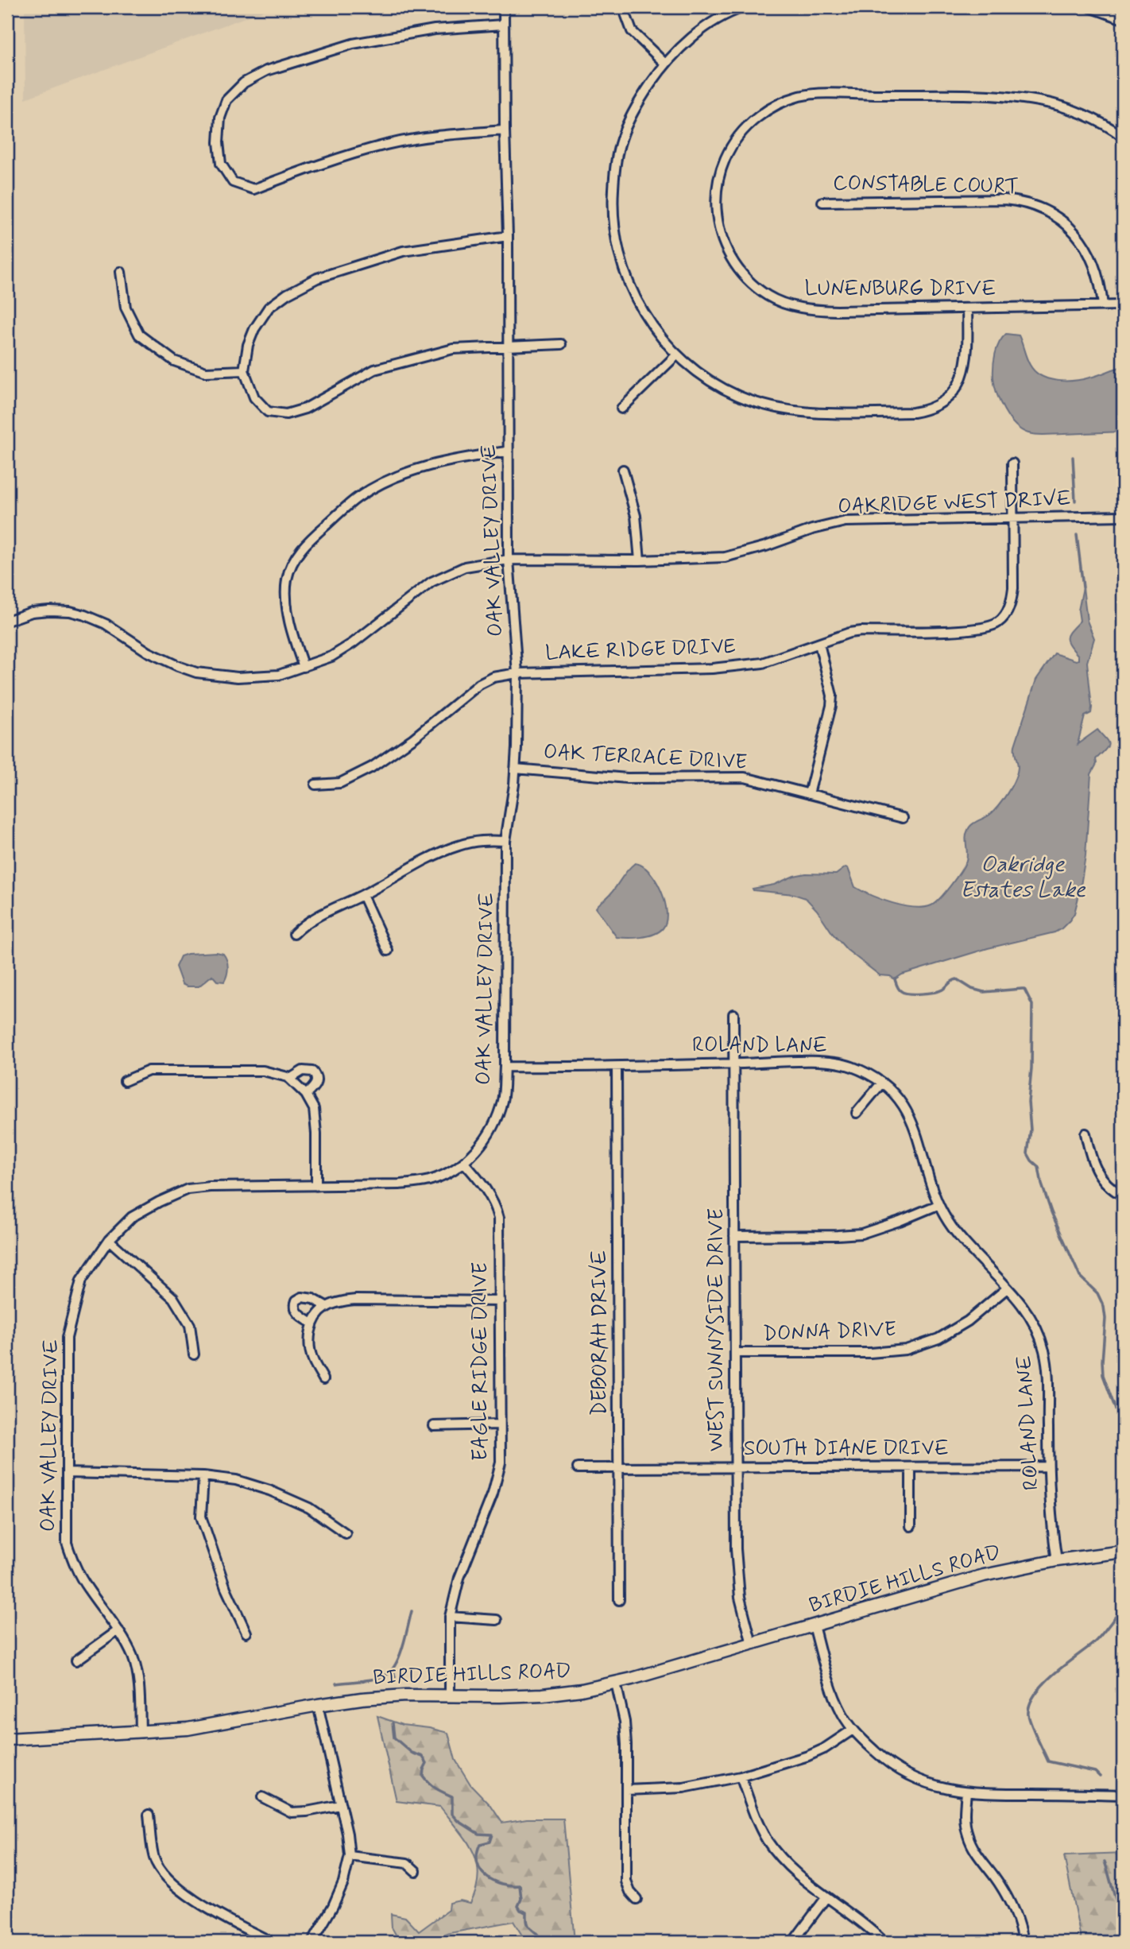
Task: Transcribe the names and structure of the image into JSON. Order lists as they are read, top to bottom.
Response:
{
  "streets": {
    "main road": ["BIRDIE HILLS ROAD"],
    "street": [
      "CONSTABLE COURT",
      "LUNENBURG DRIVE",
      "OAKRIDGE WEST DRIVE",
      "OAK VALLEY DRIVE",
      "LAKE RIDGE DRIVE",
      "OAK TERRACE DRIVE",
      "ROLAND LANE",
      "WEST SUNNYSIDE DRIVE",
      "DONNA DRIVE",
      "DEBORAH DRIVE",
      "EAGLE RIDGE DRIVE",
      "SOUTH DIANE DRIVE"
    ]
  },
  "crossings": [
    ["CONSTABLE COURT", "LUNENBURG DRIVE"],
    ["OAKRIDGE WEST DRIVE", "OAK VALLEY DRIVE"],
    ["OAKRIDGE WEST DRIVE", "LAKE RIDGE DRIVE"],
    ["OAK VALLEY DRIVE", "LAKE RIDGE DRIVE"],
    ["OAK VALLEY DRIVE", "OAK TERRACE DRIVE"],
    ["OAK VALLEY DRIVE", "ROLAND LANE"],
    ["OAK VALLEY DRIVE", "EAGLE RIDGE DRIVE"],
    ["OAK VALLEY DRIVE", "BIRDIE HILLS ROAD"],
    ["ROLAND LANE", "WEST SUNNYSIDE DRIVE"],
    ["ROLAND LANE", "DONNA DRIVE"],
    ["ROLAND LANE", "DEBORAH DRIVE"],
    ["ROLAND LANE", "SOUTH DIANE DRIVE"],
    ["ROLAND LANE", "BIRDIE HILLS ROAD"],
    ["WEST SUNNYSIDE DRIVE", "DONNA DRIVE"],
    ["WEST SUNNYSIDE DRIVE", "SOUTH DIANE DRIVE"],
    ["WEST SUNNYSIDE DRIVE", "BIRDIE HILLS ROAD"],
    ["DEBORAH DRIVE", "SOUTH DIANE DRIVE"],
    ["EAGLE RIDGE DRIVE", "BIRDIE HILLS ROAD"]
  ],
  "water": ["Oakridge Estates Lake"]
}
